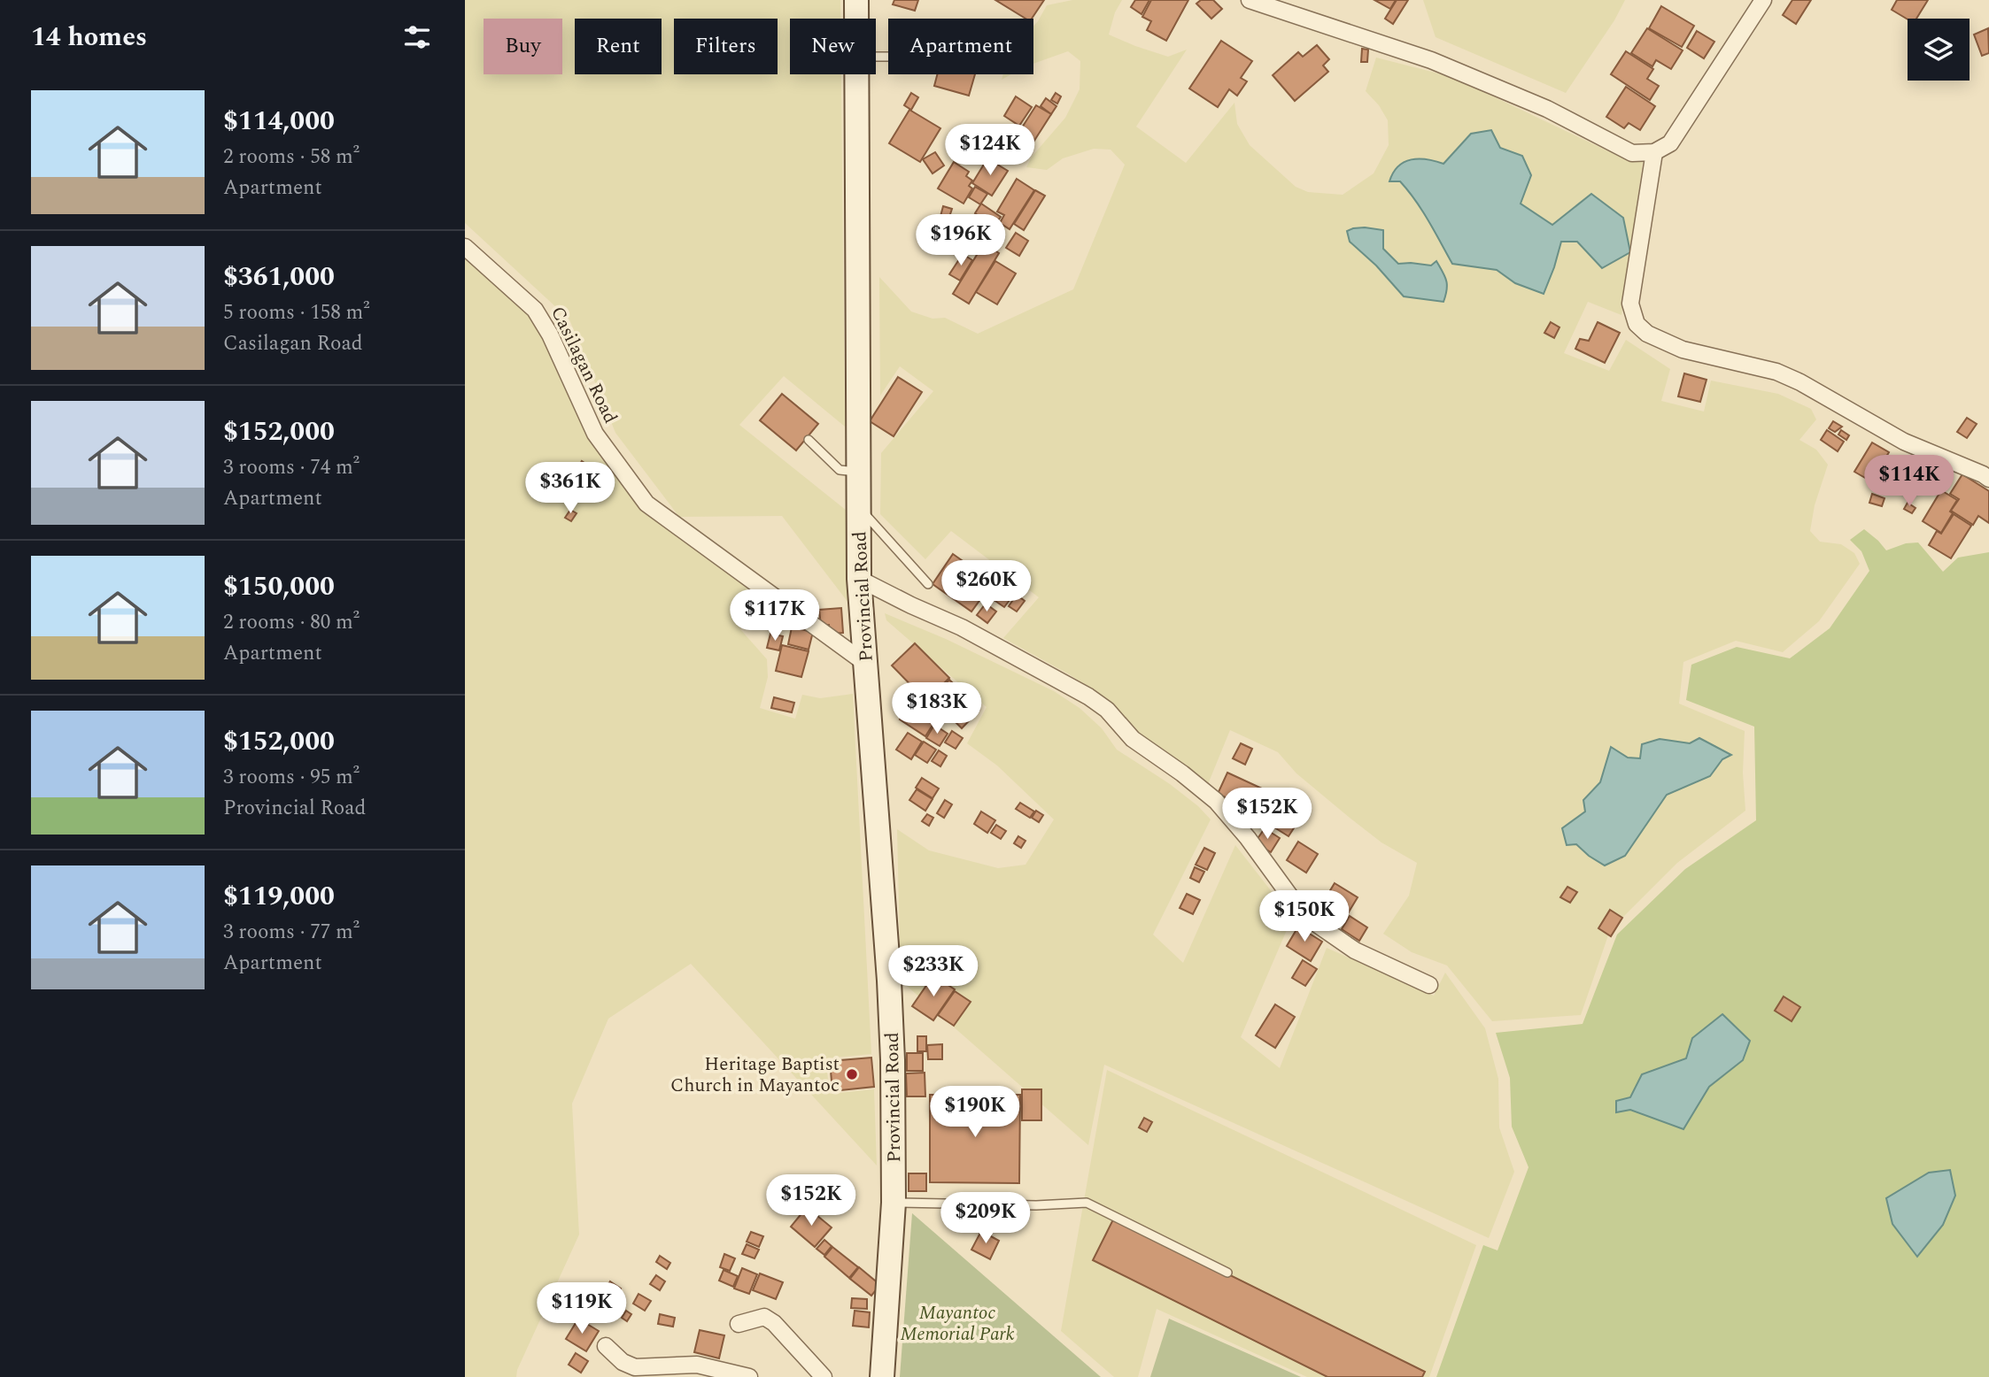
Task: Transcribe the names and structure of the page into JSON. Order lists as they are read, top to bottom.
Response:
{
  "streets": {
    "main road": ["Provincial Road"],
    "street": ["Casilagan Road"]
  },
  "crossings": [
    ["Casilagan Road", "Provincial Road"]
  ],
  "parks": ["Mayantoc Memorial Park"],
  "places": ["Heritage Baptist Church in Mayantoc"],
  "page": {
    "heading": "14 homes",
    "chip": [
      "Buy",
      "Rent",
      "Filters",
      "New",
      "Apartment"
    ],
    "list": [
      {
        "name": "$114,000",
        "note": "2 rooms · 58 m² · Apartment"
      },
      {
        "name": "$361,000",
        "note": "5 rooms · 158 m² · Casilagan Road"
      },
      {
        "name": "$152,000",
        "note": "3 rooms · 74 m² · Apartment"
      },
      {
        "name": "$150,000",
        "note": "2 rooms · 80 m² · Apartment"
      },
      {
        "name": "$152,000",
        "note": "3 rooms · 95 m² · Provincial Road"
      },
      {
        "name": "$119,000",
        "note": "3 rooms · 77 m² · Apartment"
      }
    ],
    "price": [
      "$124K",
      "$196K",
      "$114K",
      "$361K",
      "$260K",
      "$117K",
      "$183K",
      "$152K",
      "$150K",
      "$233K",
      "$190K",
      "$152K",
      "$209K",
      "$119K"
    ]
  }
}
